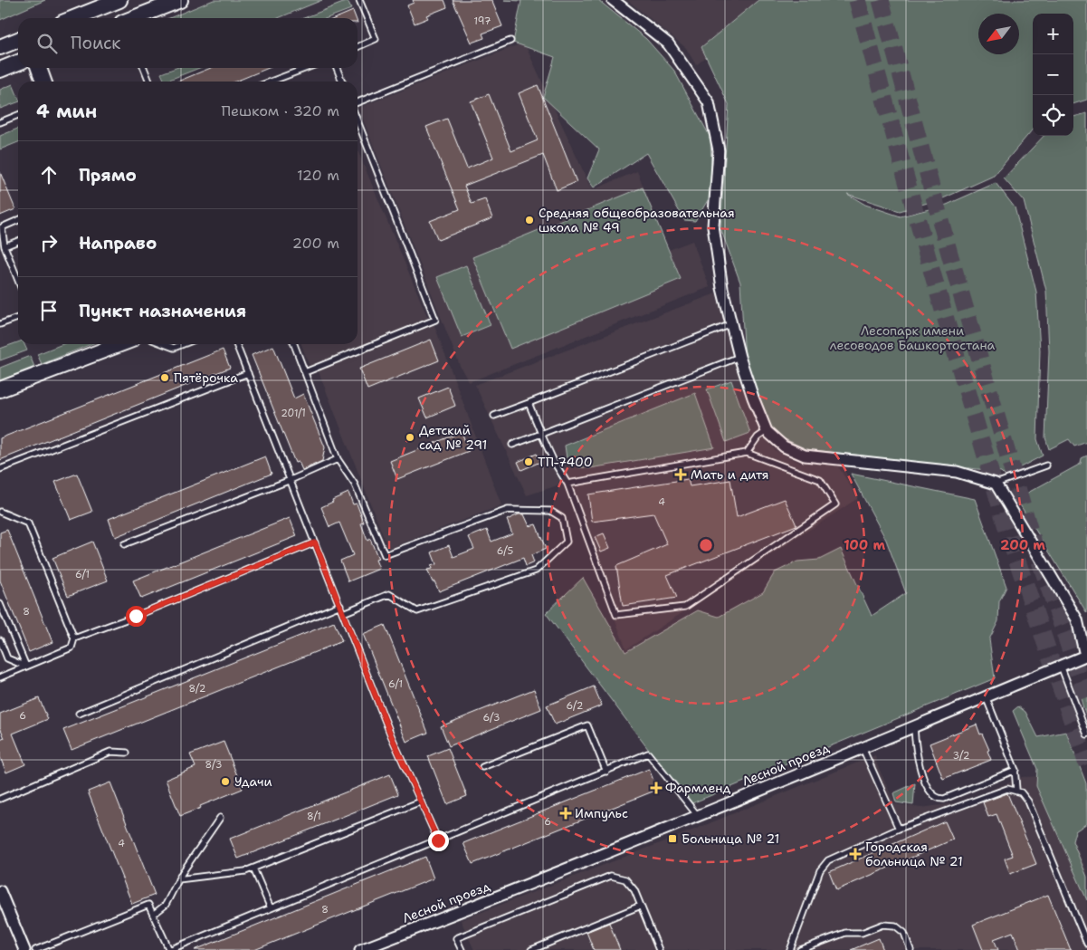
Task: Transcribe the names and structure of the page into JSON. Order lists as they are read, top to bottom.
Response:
{
  "streets": {
    "street": ["Лесной проезд"]
  },
  "parks": ["Лесопарк имени лесоводов Башкортостана"],
  "places": {
    "other": [
      "Средняя общеобразовательная школа № 49",
      "Пятёрочка",
      "Детский сад № 291",
      "ТП-7400",
      "Удачи"
    ],
    "health": [
      "Мать и дитя",
      "Фармленд",
      "Импульс",
      "Городская больница № 21"
    ],
    "transit": ["Больница № 21"]
  },
  "house_numbers": [
    "197",
    "201/1",
    "4",
    "6/5",
    "6/1",
    "8",
    "6/1",
    "8/2",
    "6/2",
    "6",
    "6/3",
    "3/2",
    "8/3",
    "8/1",
    "6",
    "4",
    "8"
  ],
  "north": "bottom left",
  "page": {
    "map_buttons": ["+", "−"],
    "search": "Поиск",
    "heading": ["4 мин", "Пешком · 320 m"],
    "list": [
      ["Прямо", "120 m"],
      ["Направо", "200 m"],
      "Пункт назначения"
    ]
  },
  "rings": ["100 m", "200 m"]
}
